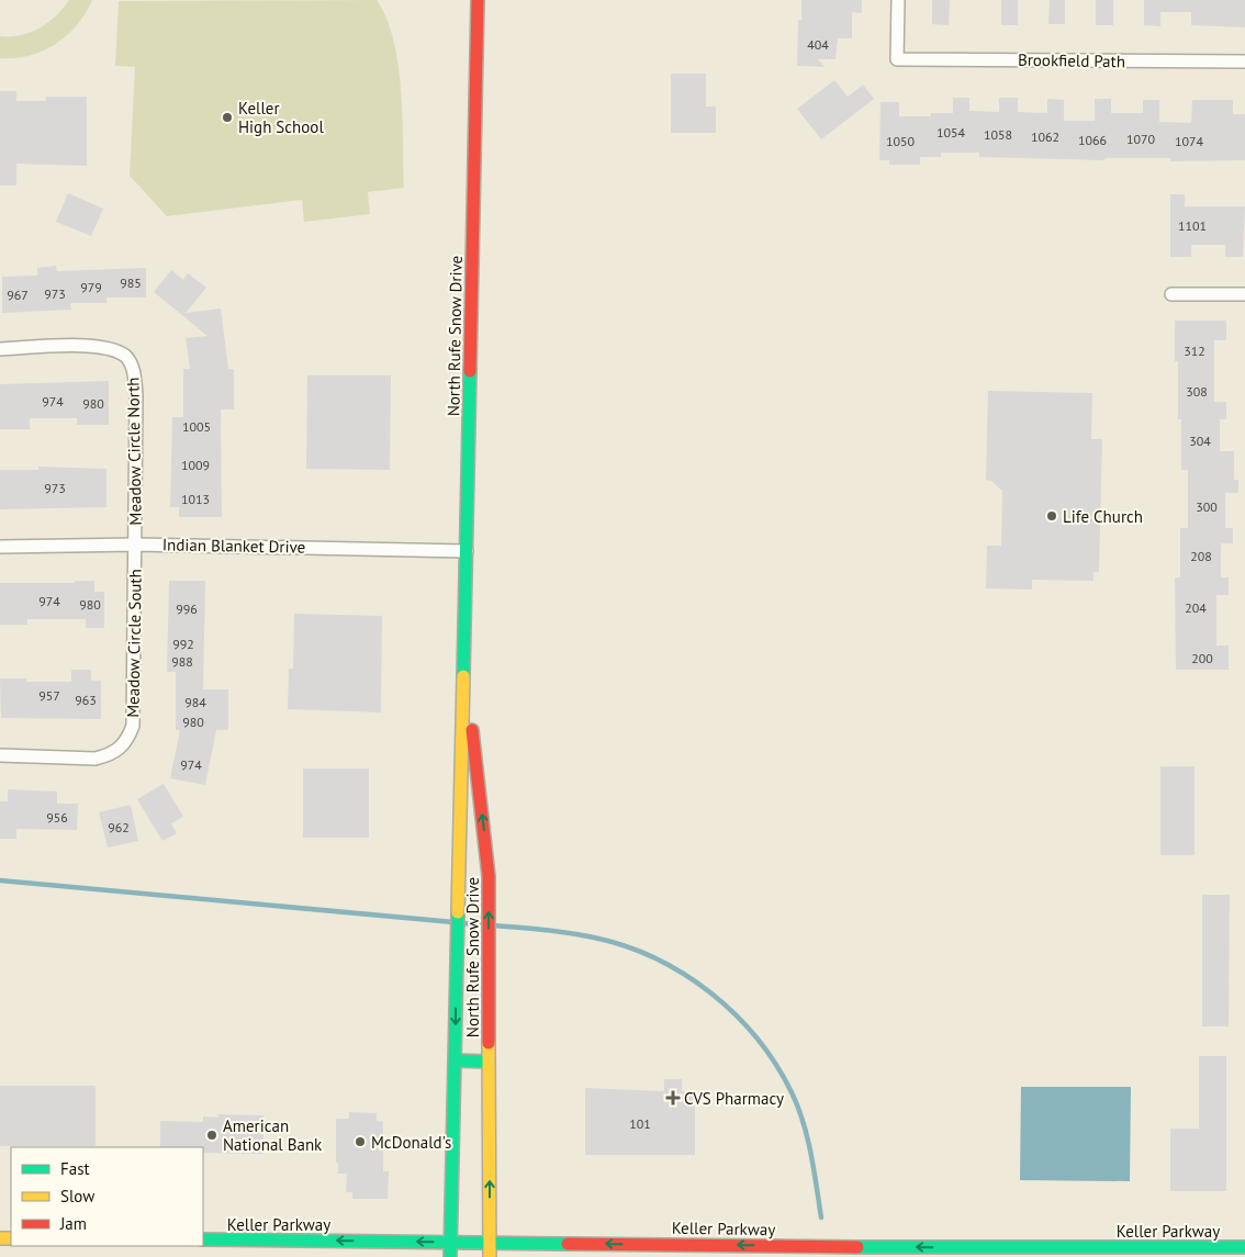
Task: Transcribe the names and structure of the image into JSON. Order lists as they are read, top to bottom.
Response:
{
  "streets": {
    "main road": ["North Rufe Snow Drive", "Keller Parkway"],
    "street": [
      "Brookfield Path",
      "Meadow Circle North",
      "Indian Blanket Drive",
      "Meadow Circle South"
    ]
  },
  "crossings": [
    ["North Rufe Snow Drive", "Indian Blanket Drive"],
    ["North Rufe Snow Drive", "Keller Parkway"],
    ["Meadow Circle North", "Indian Blanket Drive"],
    ["Meadow Circle North", "Meadow Circle South"],
    ["Indian Blanket Drive", "Meadow Circle South"]
  ],
  "one_way": ["Keller Parkway"],
  "places": {
    "other": [
      "Keller High School",
      "Life Church",
      "American National Bank",
      "McDonald's"
    ],
    "health": ["CVS Pharmacy"]
  },
  "house_numbers": [
    "404",
    "1054",
    "1058",
    "1062",
    "1070",
    "1066",
    "1050",
    "1074",
    "1101",
    "985",
    "979",
    "973",
    "967",
    "312",
    "308",
    "974",
    "980",
    "1005",
    "304",
    "1009",
    "973",
    "1013",
    "300",
    "208",
    "974",
    "980",
    "204",
    "996",
    "992",
    "200",
    "988",
    "957",
    "963",
    "984",
    "980",
    "974",
    "956",
    "962",
    "101"
  ],
  "legend": ["Fast", "Slow", "Jam"]
}
